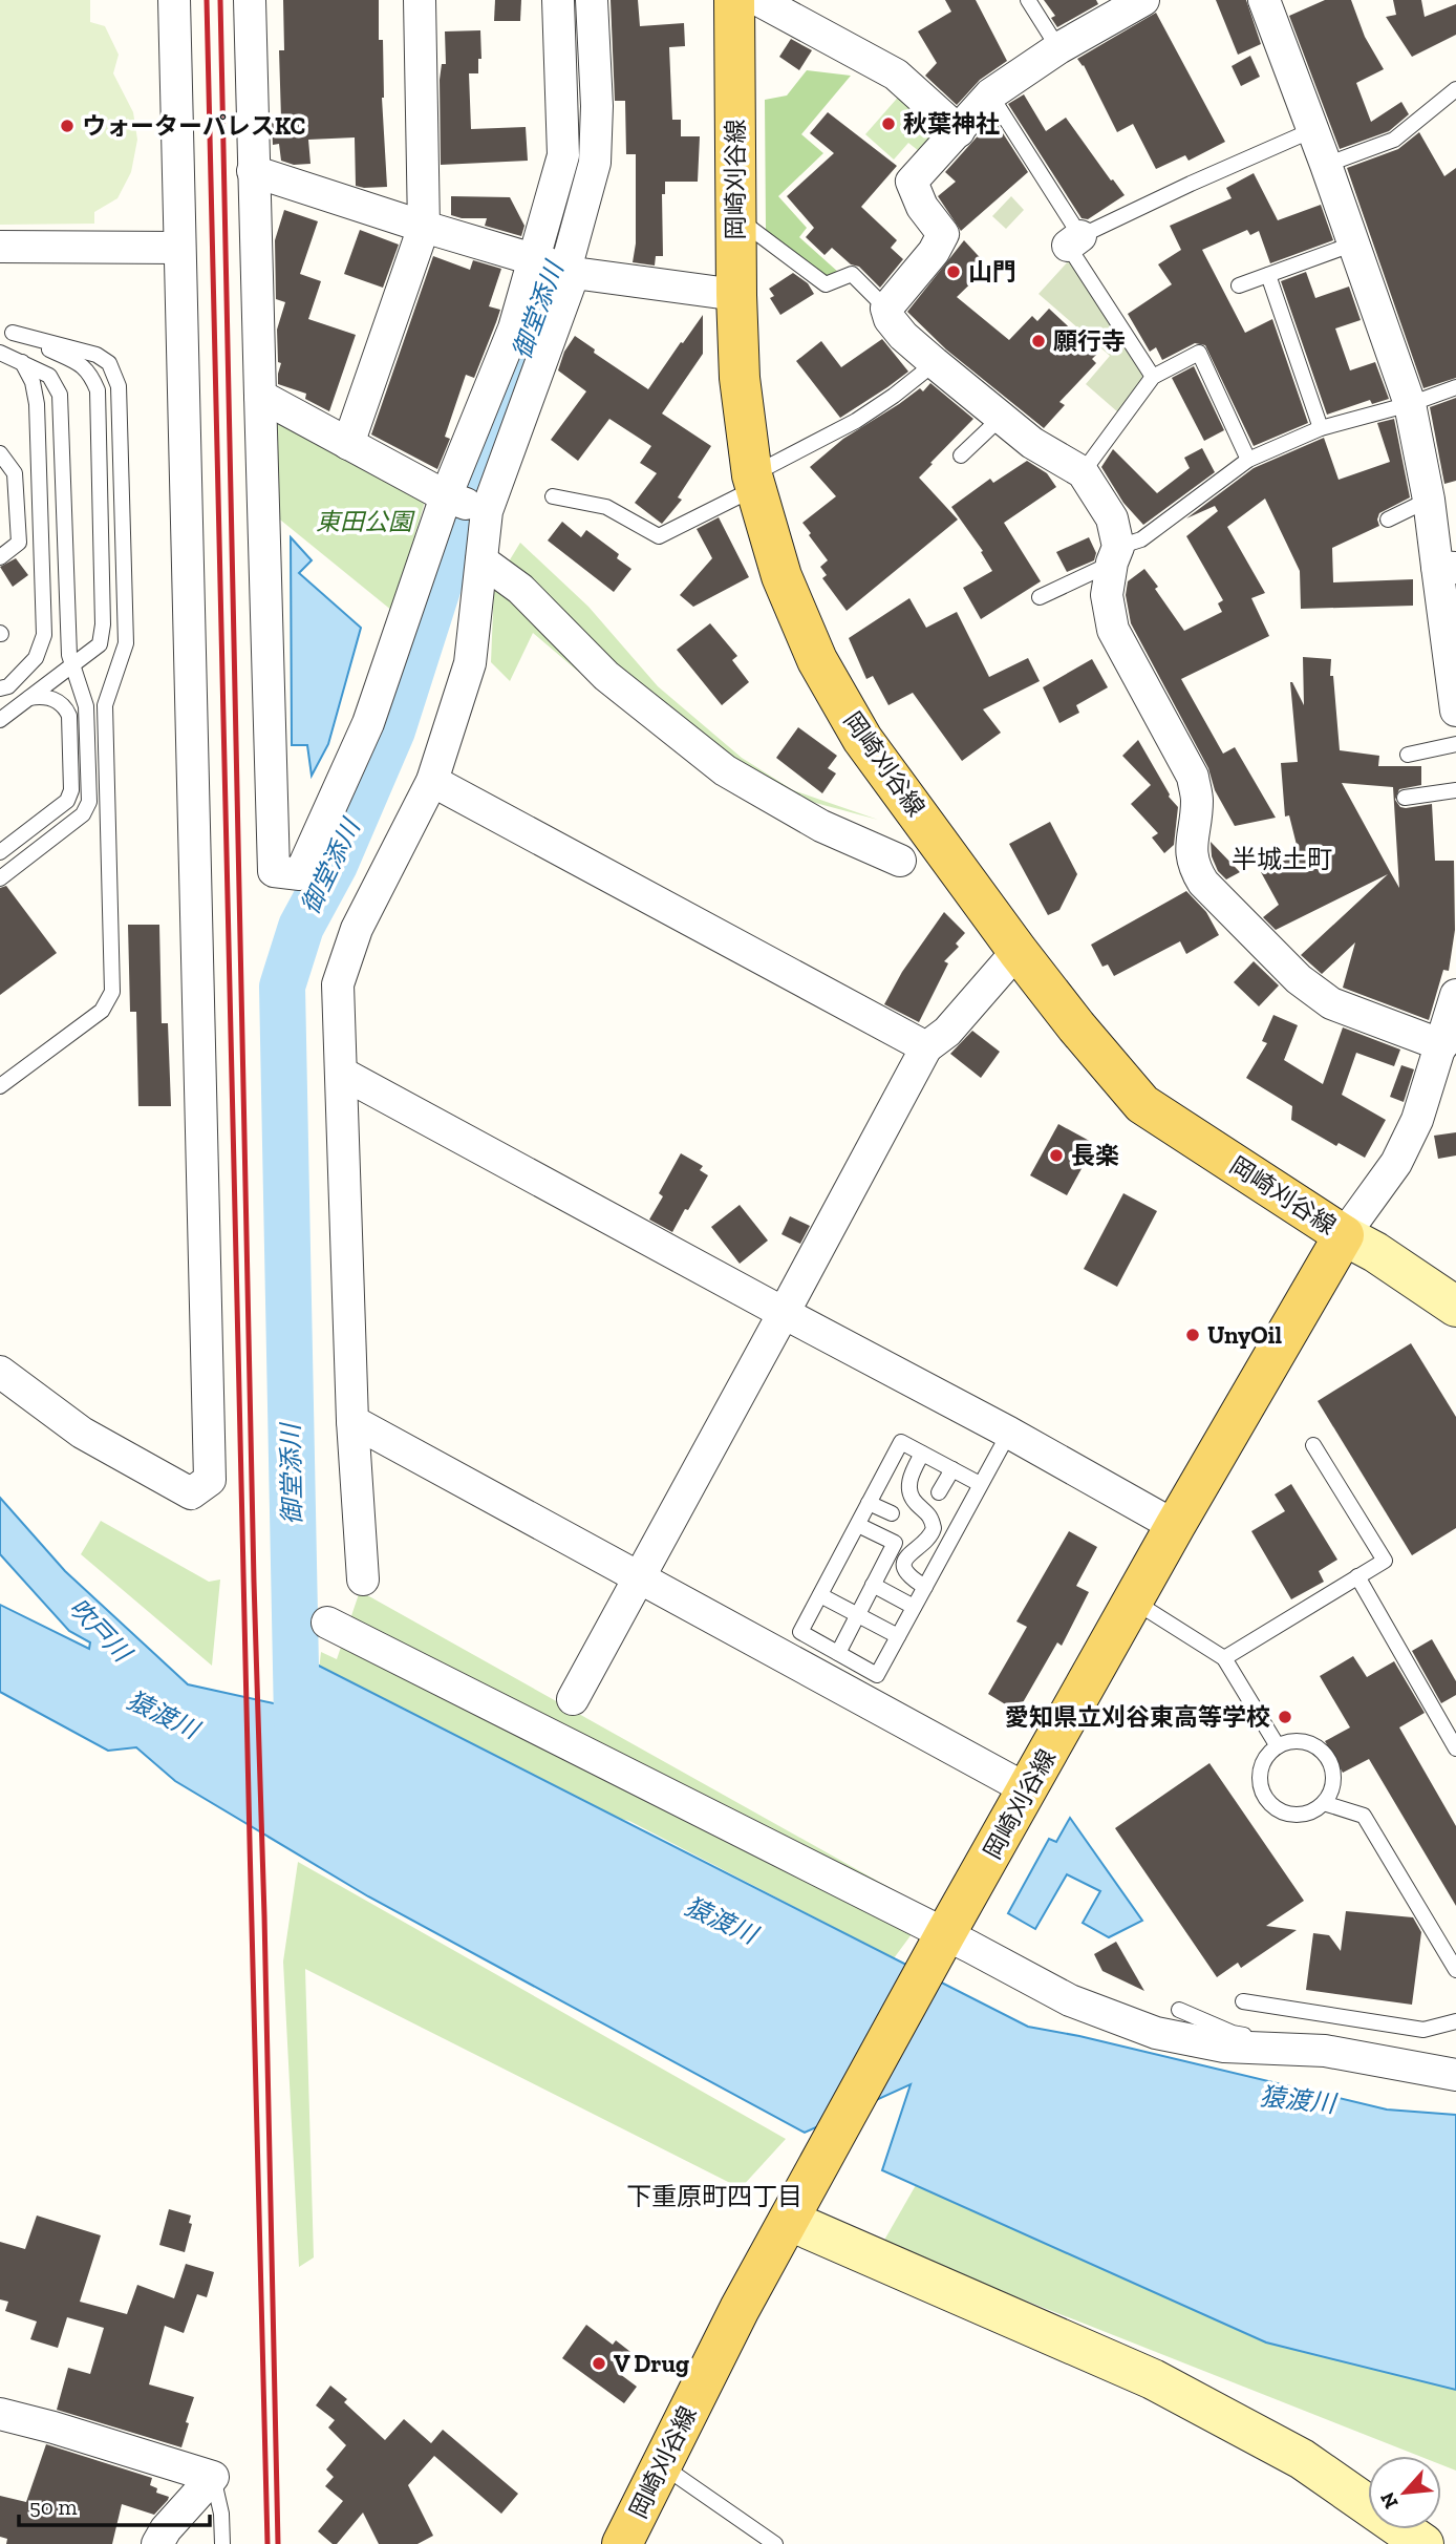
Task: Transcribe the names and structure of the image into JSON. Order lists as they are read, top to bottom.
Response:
{
  "streets": {
    "main road": ["岡崎刈谷線"]
  },
  "districts": ["半城土町", "下重原町四丁目"],
  "water": ["御堂添川", "吹戸川", "猿渡川"],
  "parks": ["東田公園"],
  "places": [
    "秋葉神社",
    "ウォーターパレスKC",
    "山門",
    "願行寺",
    "長楽",
    "UnyOil",
    "愛知県立刈谷東高等学校",
    "V Drug"
  ],
  "scale_bar": "50 m",
  "north": "bottom left"
}
